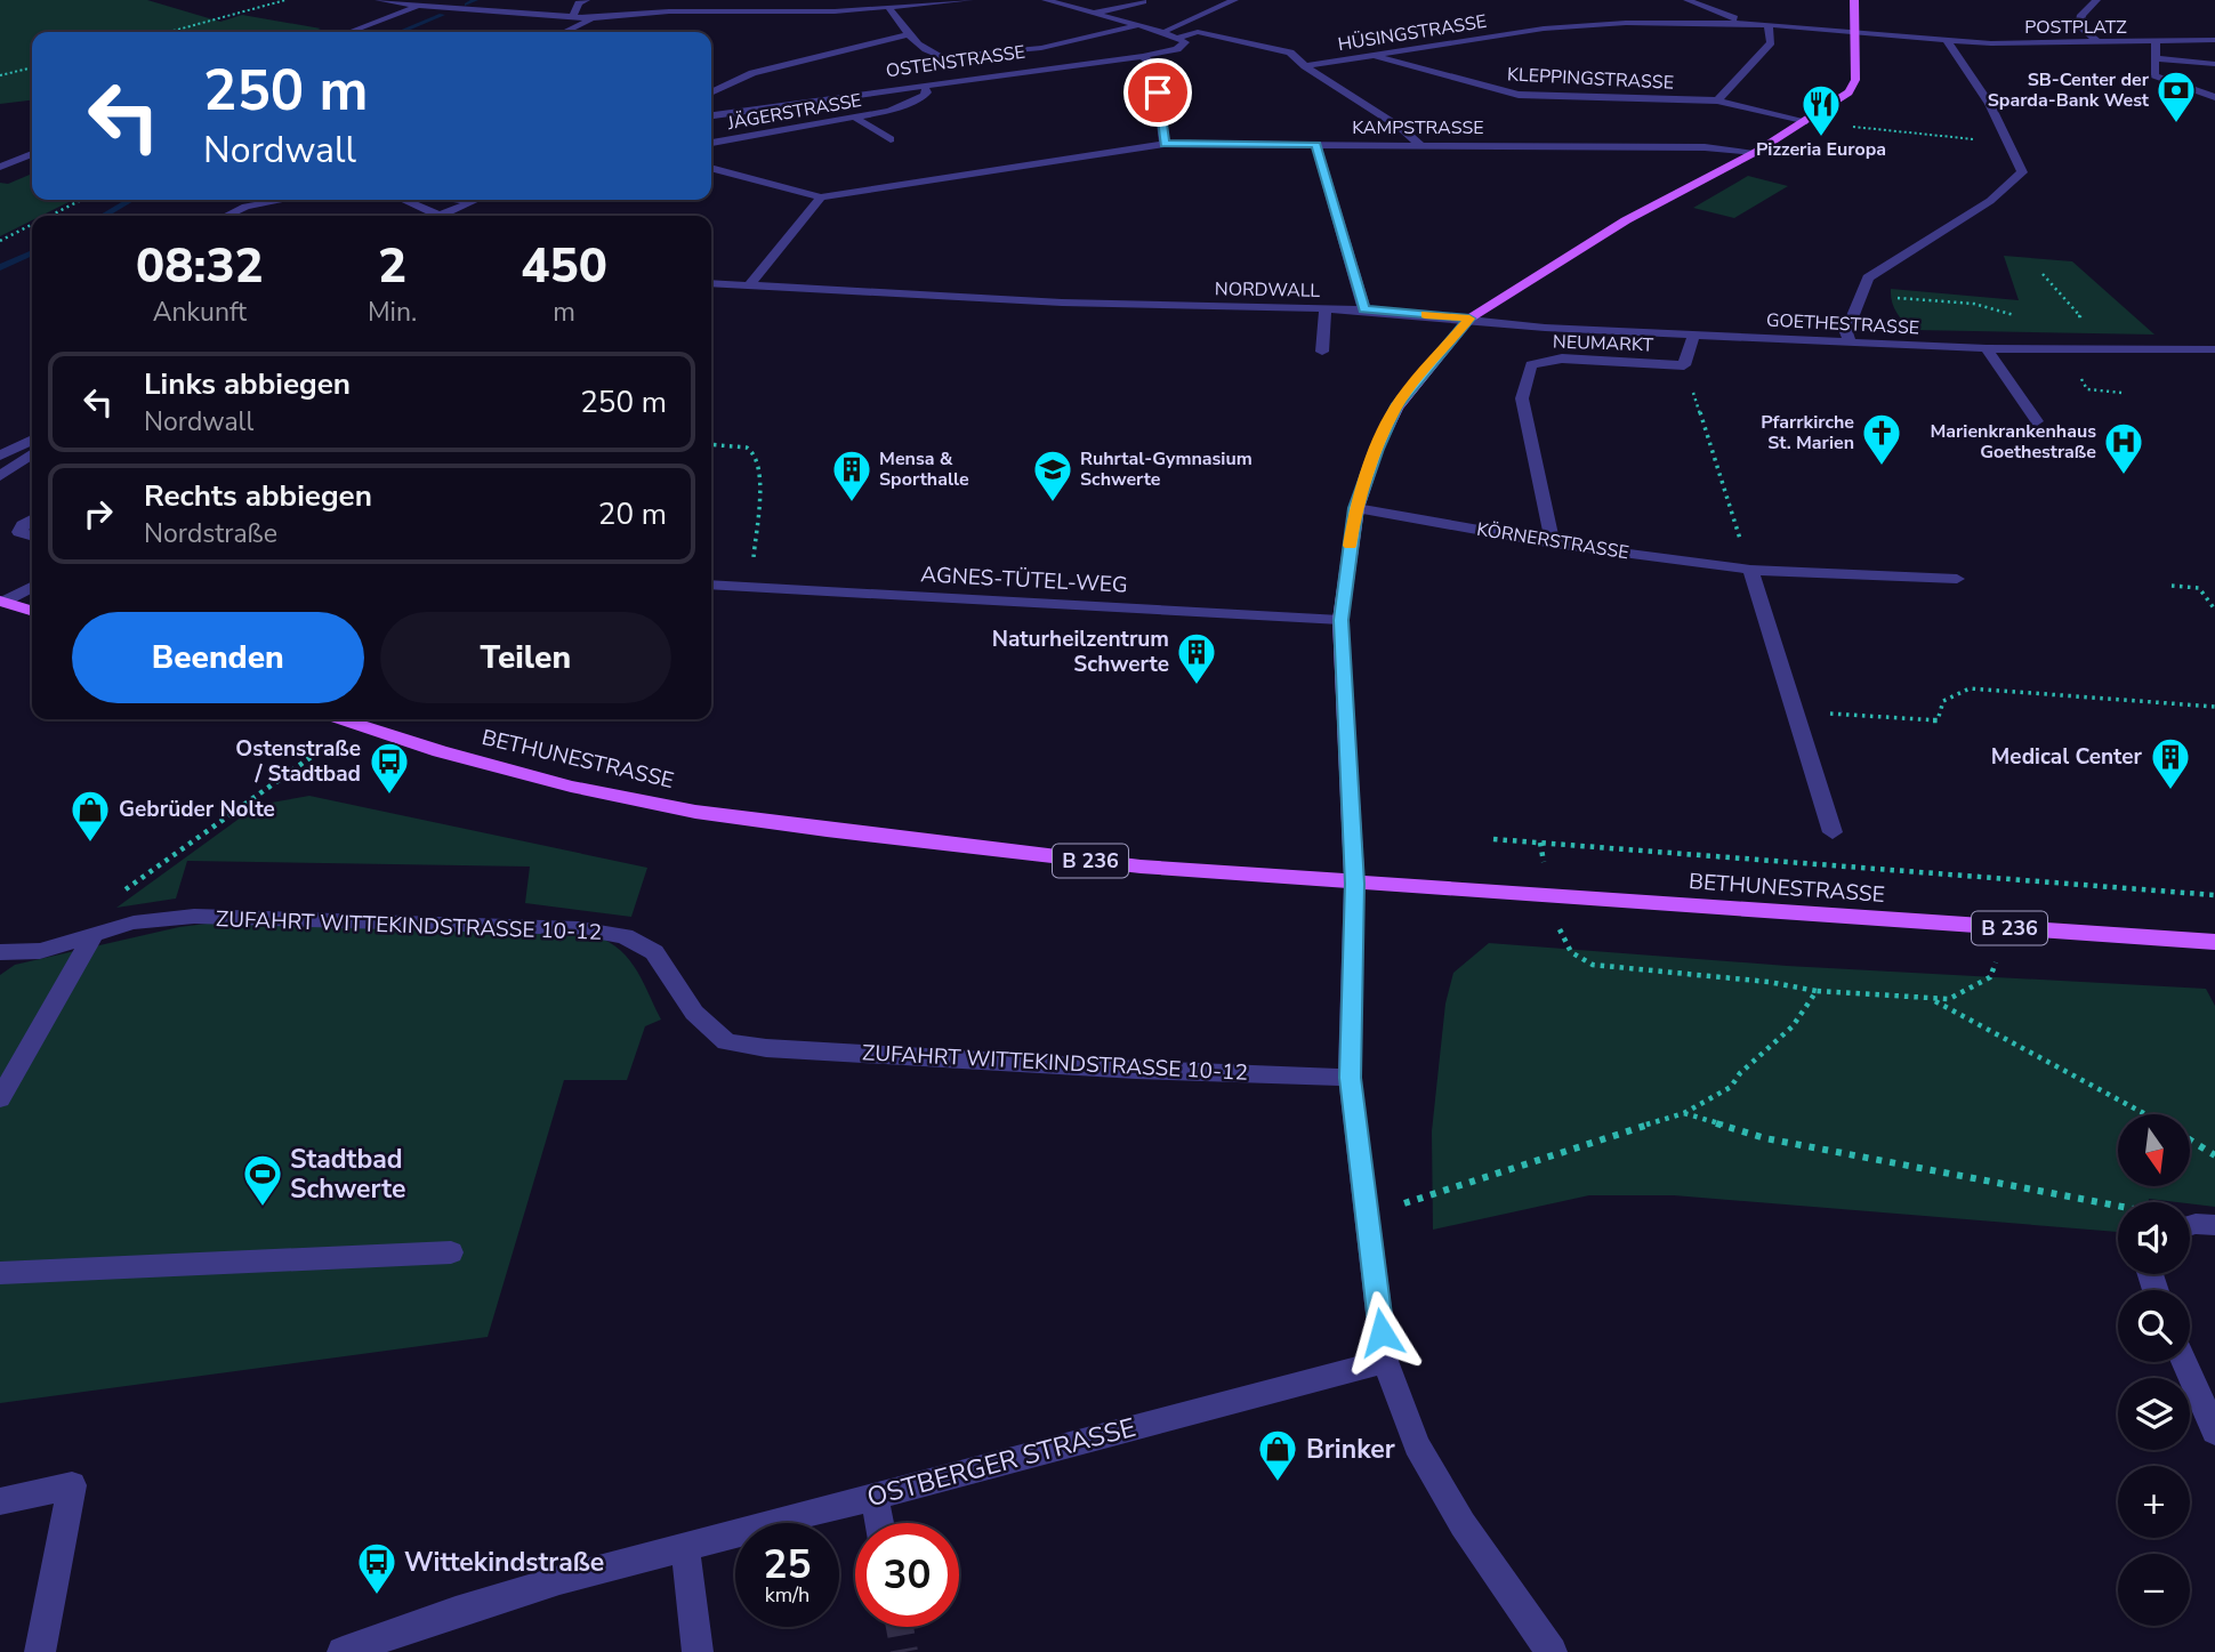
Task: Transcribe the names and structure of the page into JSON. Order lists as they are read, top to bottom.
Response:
{
  "streets": {
    "main road": ["BETHUNESTRASSE", "B 236"],
    "street": [
      "POSTPLATZ",
      "HÜSINGSTRASSE",
      "OSTENSTRASSE",
      "KLEPPINGSTRASSE",
      "JÄGERSTRASSE",
      "KAMPSTRASSE",
      "NORDWALL",
      "GOETHESTRASSE",
      "NEUMARKT",
      "KÖRNERSTRASSE",
      "AGNES-TÜTEL-WEG",
      "ZUFAHRT WITTEKINDSTRASSE 10-12",
      "OSTBERGER STRASSE"
    ]
  },
  "crossings": [
    ["POSTPLATZ", "HÜSINGSTRASSE"],
    ["HÜSINGSTRASSE", "KLEPPINGSTRASSE"],
    ["OSTENSTRASSE", "JÄGERSTRASSE"],
    ["NORDWALL", "GOETHESTRASSE"],
    ["GOETHESTRASSE", "NEUMARKT"],
    ["NEUMARKT", "KÖRNERSTRASSE"]
  ],
  "places": {
    "bank": ["SB-Center der Sparda-Bank West"],
    "restaurant": ["Pizzeria Europa"],
    "church": ["Pfarrkirche St. Marien"],
    "hospital": ["Marienkrankenhaus Goethestraße"],
    "building": ["Mensa & Sporthalle", "Naturheilzentrum Schwerte", "Medical Center"],
    "school or university": ["Ruhrtal-Gymnasium Schwerte"],
    "bus stop": ["Ostenstraße / Stadtbad", "Wittekindstraße"],
    "shop": ["Gebrüder Nolte", "Brinker"],
    "sports": ["Stadtbad Schwerte"]
  },
  "north": "bottom",
  "page": {
    "turn": ["250 m", "Nordwall"],
    "eta": [
      "08:32",
      "Ankunft",
      "2",
      "Min.",
      "450",
      "m"
    ],
    "list": [
      {
        "name": "Links abbiegen",
        "note": "Nordwall",
        "value": "250 m"
      },
      {
        "name": "Rechts abbiegen",
        "note": "Nordstraße",
        "value": "20 m"
      }
    ],
    "buttons": ["Beenden", "Teilen"],
    "map_buttons": ["+", "−"],
    "speed": "25 km/h",
    "limit": "30"
  }
}
